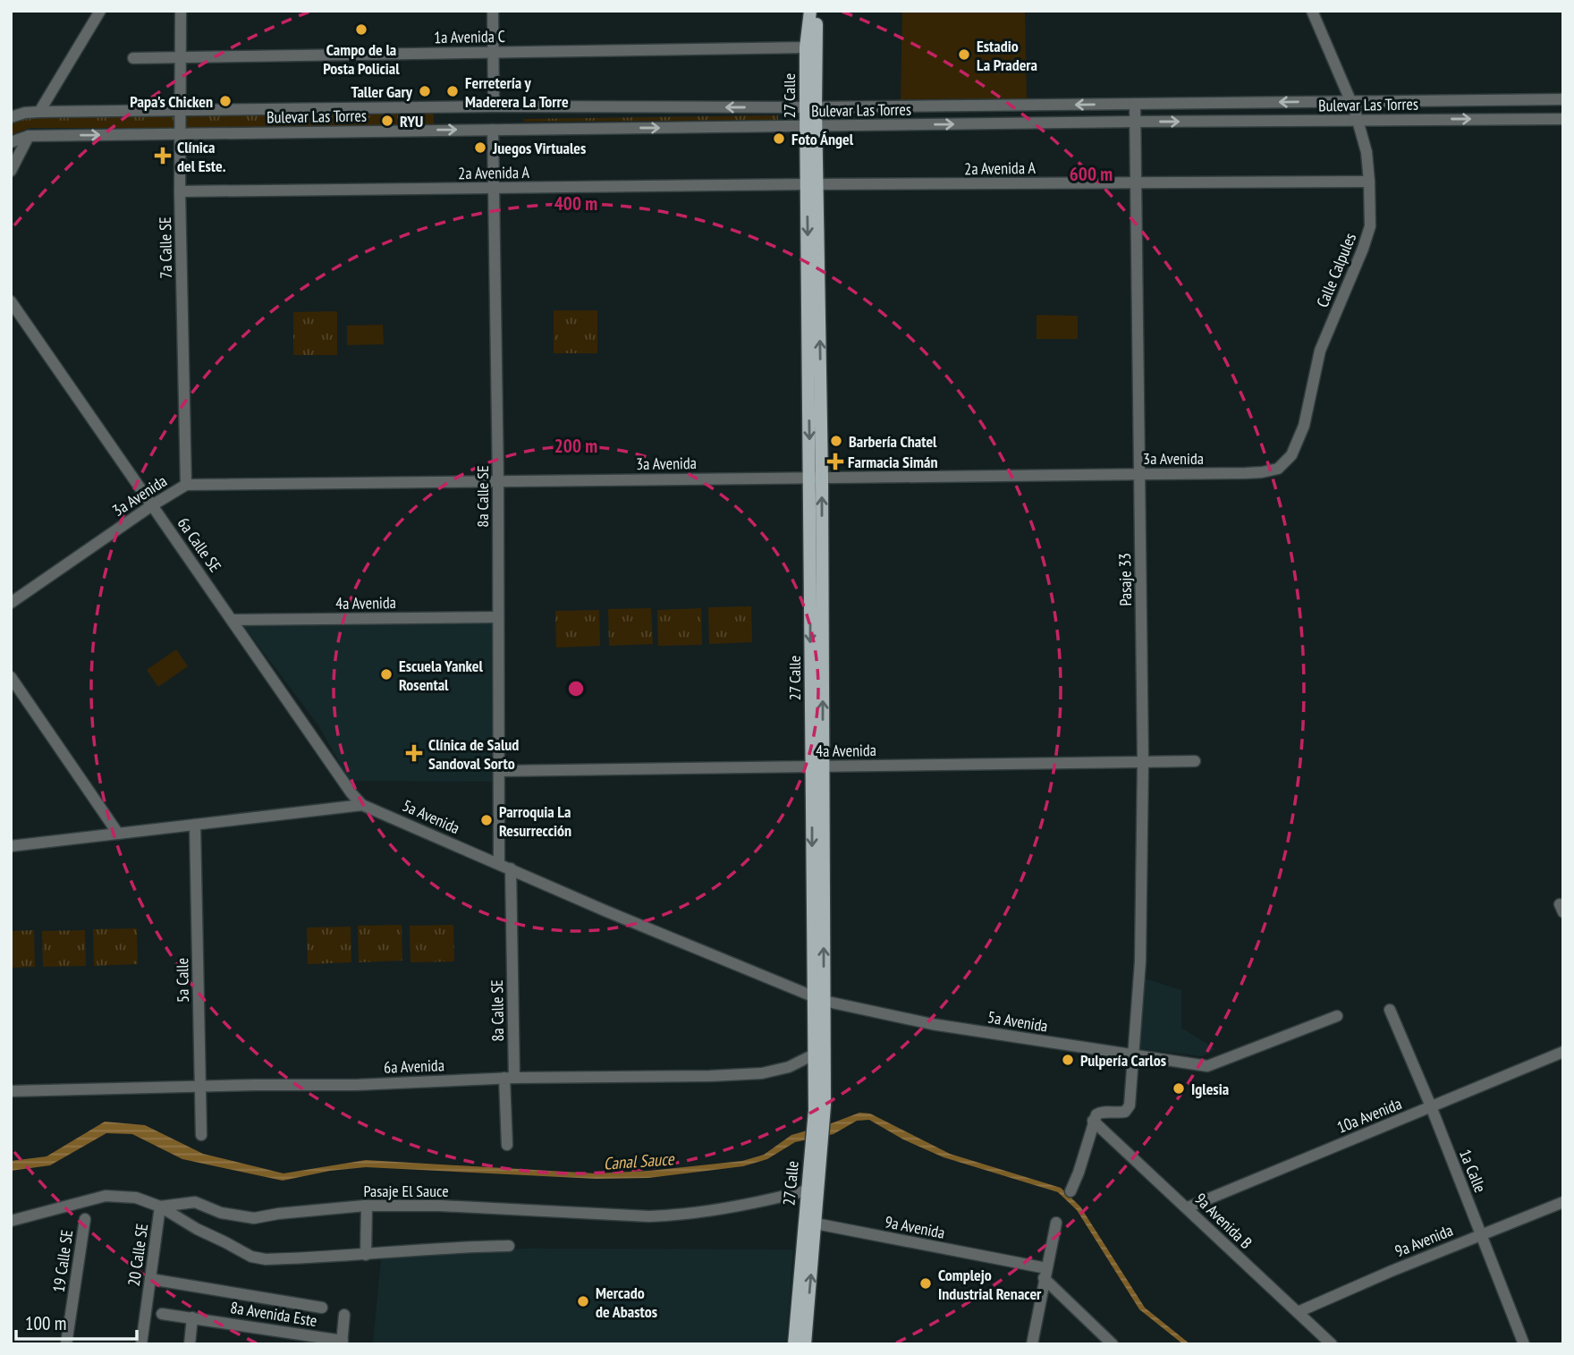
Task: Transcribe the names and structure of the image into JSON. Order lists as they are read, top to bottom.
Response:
{
  "streets": {
    "main road": ["27 Calle"],
    "street": [
      "1a Avenida C",
      "Bulevar Las Torres",
      "2a Avenida A",
      "7a Calle SE",
      "Calle Calpules",
      "3a Avenida",
      "8a Calle SE",
      "6a Calle SE",
      "Pasaje 33",
      "4a Avenida",
      "5a Avenida",
      "5a Calle",
      "6a Avenida",
      "10a Avenida",
      "1a Calle",
      "Pasaje El Sauce",
      "9a Avenida B",
      "9a Avenida",
      "20 Calle SE",
      "19 Calle SE",
      "8a Avenida Este"
    ]
  },
  "crossings": [
    ["1a Avenida C", "27 Calle"],
    ["1a Avenida C", "7a Calle SE"],
    ["27 Calle", "Bulevar Las Torres"],
    ["27 Calle", "2a Avenida A"],
    ["27 Calle", "3a Avenida"],
    ["27 Calle", "4a Avenida"],
    ["27 Calle", "5a Avenida"],
    ["27 Calle", "6a Avenida"],
    ["27 Calle", "Pasaje El Sauce"],
    ["27 Calle", "9a Avenida"],
    ["Bulevar Las Torres", "7a Calle SE"],
    ["Bulevar Las Torres", "Calle Calpules"],
    ["Bulevar Las Torres", "8a Calle SE"],
    ["Bulevar Las Torres", "Pasaje 33"],
    ["2a Avenida A", "7a Calle SE"],
    ["2a Avenida A", "Calle Calpules"],
    ["2a Avenida A", "8a Calle SE"],
    ["2a Avenida A", "Pasaje 33"],
    ["7a Calle SE", "3a Avenida"],
    ["Calle Calpules", "3a Avenida"],
    ["3a Avenida", "8a Calle SE"],
    ["3a Avenida", "6a Calle SE"],
    ["3a Avenida", "Pasaje 33"],
    ["8a Calle SE", "4a Avenida"],
    ["8a Calle SE", "5a Avenida"],
    ["8a Calle SE", "6a Avenida"],
    ["6a Calle SE", "4a Avenida"],
    ["6a Calle SE", "5a Avenida"],
    ["Pasaje 33", "4a Avenida"],
    ["Pasaje 33", "5a Avenida"],
    ["Pasaje 33", "9a Avenida B"],
    ["5a Calle", "6a Avenida"],
    ["10a Avenida", "1a Calle"],
    ["10a Avenida", "9a Avenida B"],
    ["1a Calle", "9a Avenida"],
    ["Pasaje El Sauce", "20 Calle SE"],
    ["9a Avenida B", "9a Avenida"]
  ],
  "water": ["Canal Sauce"],
  "places": {
    "other": [
      "Campo de la Posta Policial",
      "Estadio La Pradera",
      "Taller Gary",
      "Ferretería y Maderera La Torre",
      "Papa's Chicken",
      "RYU",
      "Foto Ángel",
      "Juegos Virtuales",
      "Barbería Chatel",
      "Escuela Yankel Rosental",
      "Parroquia La Resurrección",
      "Pulpería Carlos",
      "Iglesia",
      "Complejo Industrial Renacer",
      "Mercado de Abastos"
    ],
    "health": ["Clínica del Este.", "Farmacia Simán", "Clínica de Salud Sandoval Sorto"]
  },
  "scale_bar": "100 m",
  "rings": ["600 m", "400 m", "200 m"]
}
